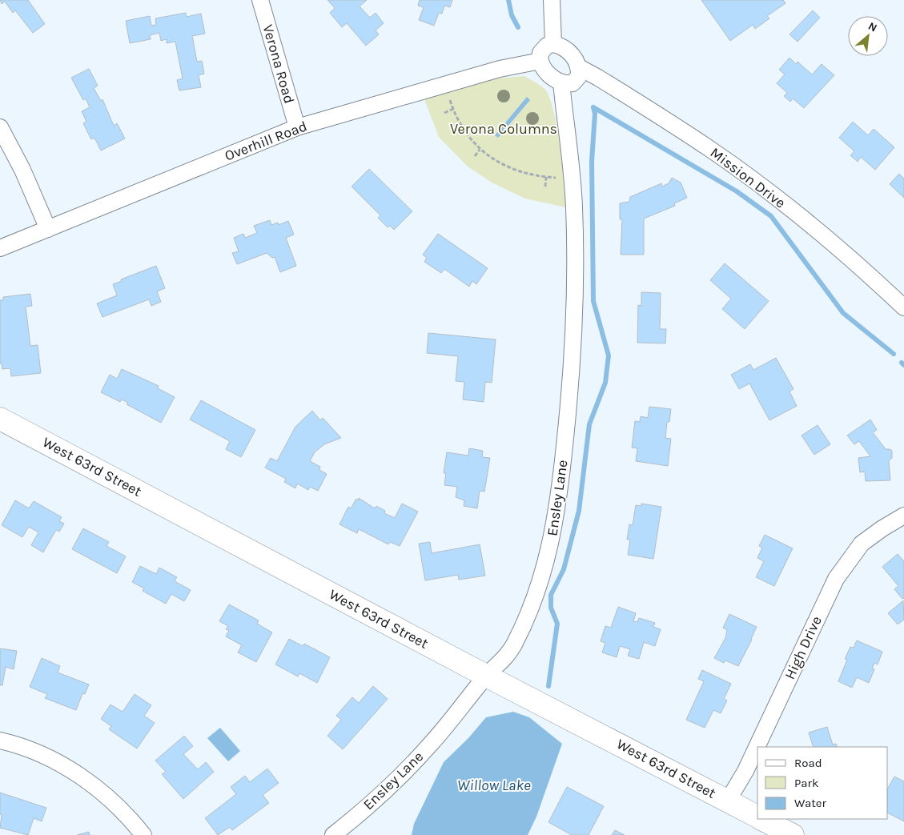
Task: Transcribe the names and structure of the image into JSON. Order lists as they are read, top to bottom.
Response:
{
  "streets": {
    "main road": ["West 63rd Street"],
    "street": [
      "Verona Road",
      "Overhill Road",
      "Mission Drive",
      "Ensley Lane",
      "High Drive"
    ]
  },
  "crossings": [
    ["Verona Road", "Overhill Road"],
    ["Overhill Road", "Mission Drive"],
    ["Overhill Road", "Ensley Lane"],
    ["Mission Drive", "Ensley Lane"],
    ["West 63rd Street", "Ensley Lane"],
    ["West 63rd Street", "High Drive"]
  ],
  "water": ["Willow Lake"],
  "parks": ["Verona Columns"],
  "legend": ["Road", "Park", "Water"],
  "north": "top right"
}
